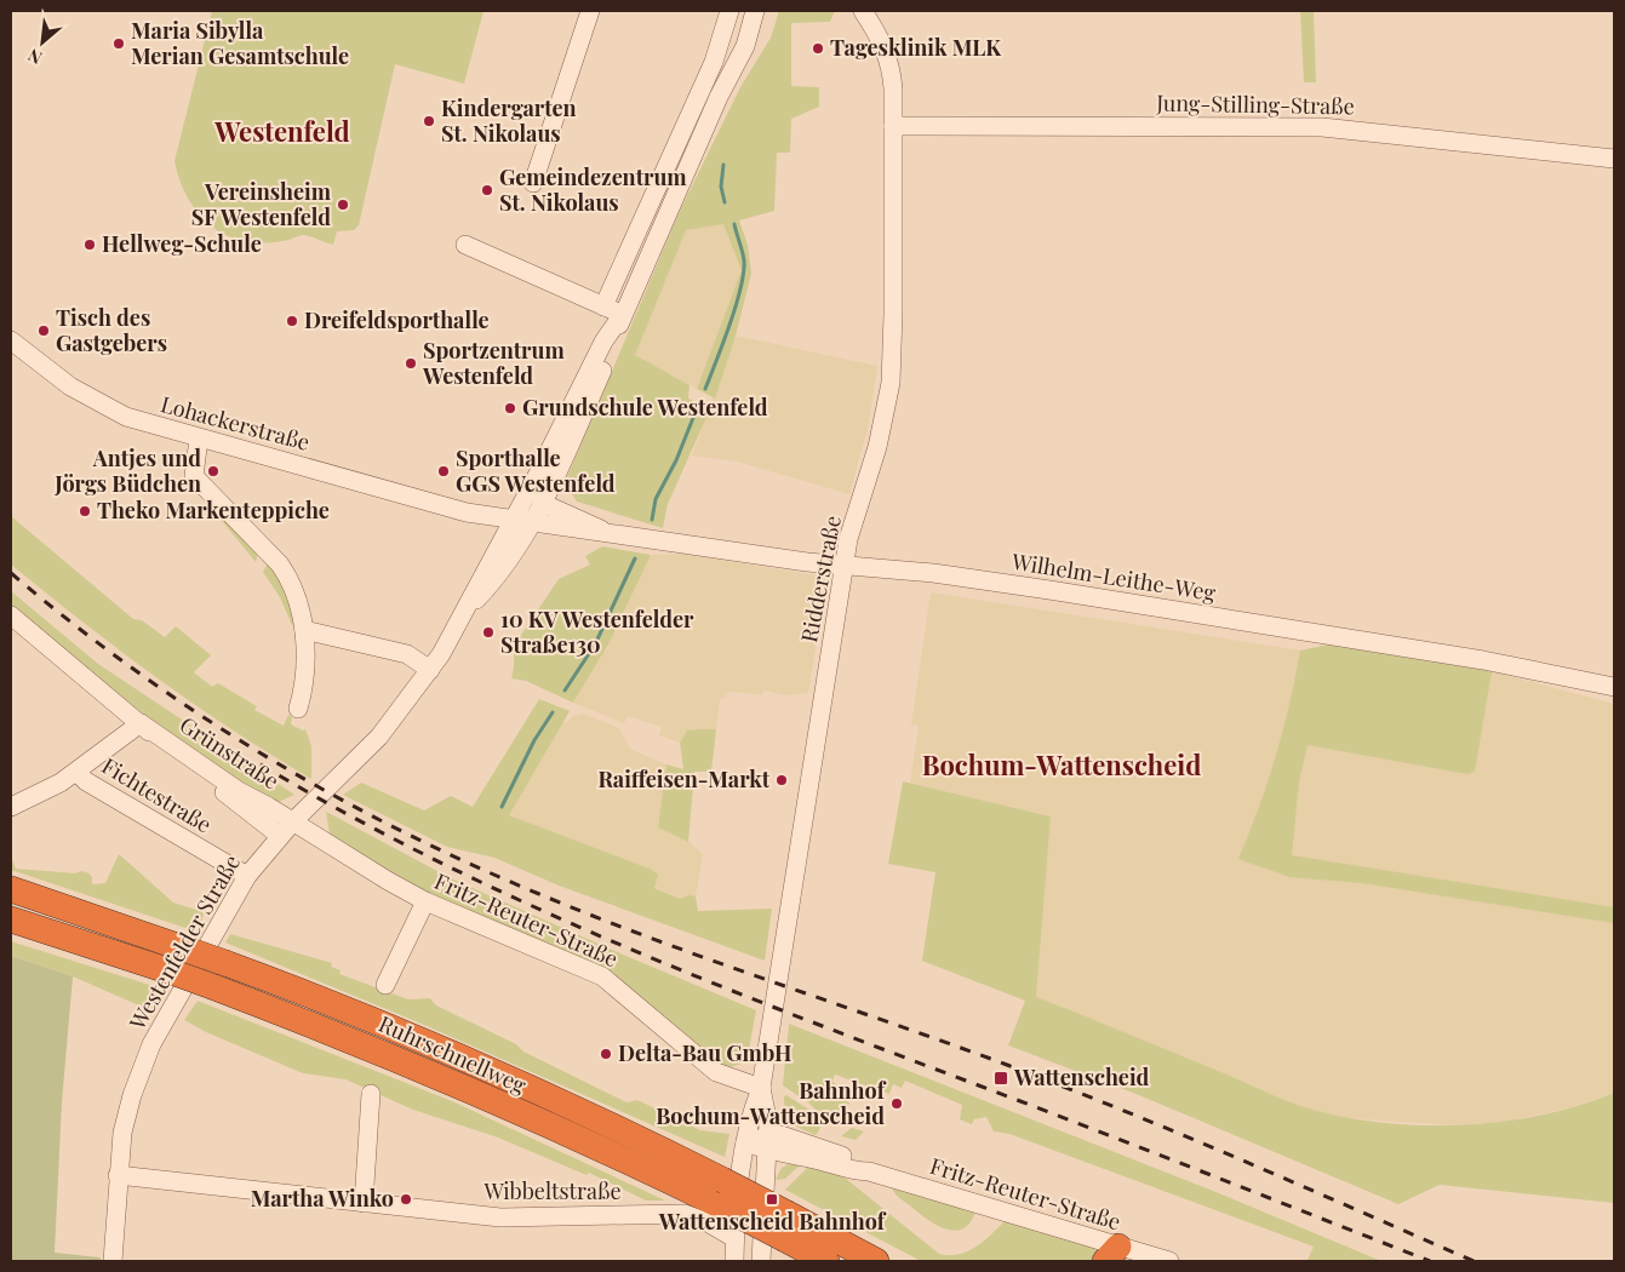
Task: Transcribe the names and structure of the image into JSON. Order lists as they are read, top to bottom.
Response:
{
  "streets": {
    "highway": ["Ruhrschnellweg"],
    "street": [
      "Jung-Stilling-Straße",
      "Lohackerstraße",
      "Wilhelm-Leithe-Weg",
      "Ridderstraße",
      "Grünstraße",
      "Fichtestraße",
      "Fritz-Reuter-Straße",
      "Westenfelder Straße",
      "Wibbeltstraße"
    ]
  },
  "crossings": [
    ["Jung-Stilling-Straße", "Ridderstraße"],
    ["Lohackerstraße", "Wilhelm-Leithe-Weg"],
    ["Lohackerstraße", "Westenfelder Straße"],
    ["Wilhelm-Leithe-Weg", "Ridderstraße"],
    ["Wilhelm-Leithe-Weg", "Westenfelder Straße"],
    ["Ridderstraße", "Fritz-Reuter-Straße"],
    ["Grünstraße", "Fritz-Reuter-Straße"],
    ["Grünstraße", "Westenfelder Straße"],
    ["Fichtestraße", "Westenfelder Straße"],
    ["Fritz-Reuter-Straße", "Westenfelder Straße"],
    ["Westenfelder Straße", "Wibbeltstraße"]
  ],
  "districts": ["Westenfeld", "Bochum-Wattenscheid"],
  "places": {
    "other": [
      "Maria Sibylla Merian Gesamtschule",
      "Tagesklinik MLK",
      "Kindergarten St. Nikolaus",
      "Gemeindezentrum St. Nikolaus",
      "Vereinsheim SF Westenfeld",
      "Hellweg-Schule",
      "Dreifeldsporthalle",
      "Tisch des Gastgebers",
      "Sportzentrum Westenfeld",
      "Grundschule Westenfeld",
      "Antjes und Jörgs Büdchen",
      "Sporthalle GGS Westenfeld",
      "Theko Markenteppiche",
      "10 KV Westenfelder Straße130",
      "Raiffeisen-Markt",
      "Delta-Bau GmbH",
      "Bahnhof Bochum-Wattenscheid",
      "Martha Winko"
    ],
    "transit": ["Wattenscheid", "Wattenscheid Bahnhof"]
  },
  "north": "bottom left"
}
